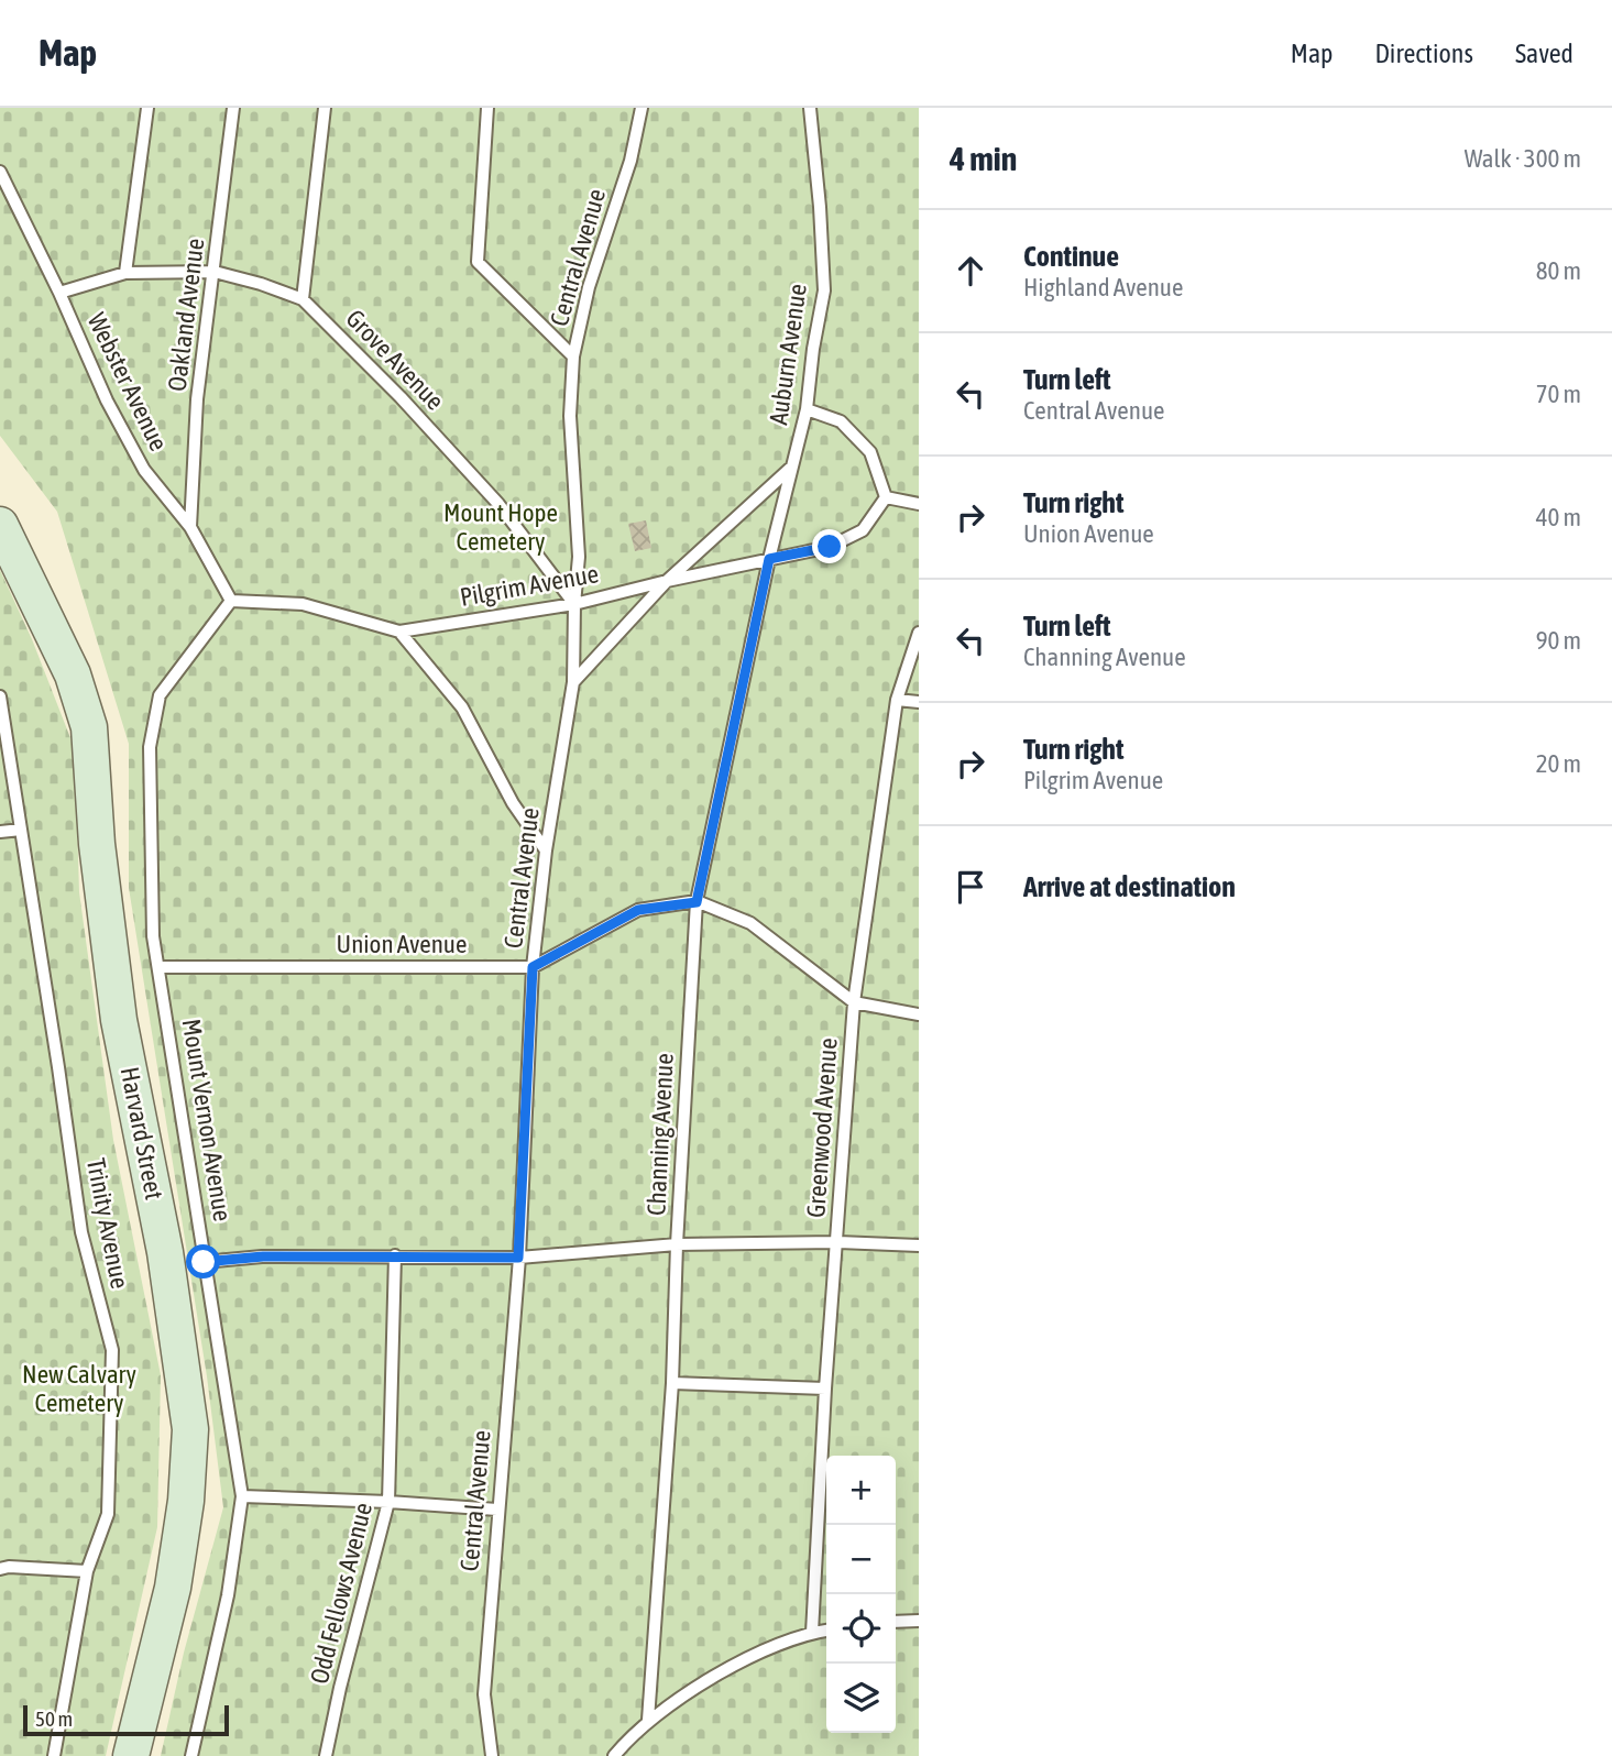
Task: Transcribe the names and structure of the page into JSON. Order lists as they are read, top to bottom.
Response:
{
  "streets": {
    "main road": ["Harvard Street"],
    "lane": [
      "Central Avenue",
      "Oakland Avenue",
      "Auburn Avenue",
      "Grove Avenue",
      "Webster Avenue",
      "Pilgrim Avenue",
      "Union Avenue",
      "Mount Vernon Avenue",
      "Greenwood Avenue",
      "Channing Avenue",
      "Trinity Avenue",
      "Odd Fellows Avenue"
    ]
  },
  "crossings": [
    ["Central Avenue", "Grove Avenue"],
    ["Central Avenue", "Pilgrim Avenue"],
    ["Central Avenue", "Union Avenue"],
    ["Oakland Avenue", "Webster Avenue"],
    ["Auburn Avenue", "Pilgrim Avenue"],
    ["Auburn Avenue", "Channing Avenue"],
    ["Grove Avenue", "Pilgrim Avenue"],
    ["Webster Avenue", "Pilgrim Avenue"],
    ["Webster Avenue", "Mount Vernon Avenue"],
    ["Pilgrim Avenue", "Mount Vernon Avenue"],
    ["Pilgrim Avenue", "Channing Avenue"],
    ["Union Avenue", "Mount Vernon Avenue"],
    ["Union Avenue", "Greenwood Avenue"],
    ["Union Avenue", "Channing Avenue"]
  ],
  "parks": ["Mount Hope Cemetery", "New Calvary Cemetery"],
  "scale_bar": "50 m",
  "page": {
    "header": "Map",
    "nav": ["Map", "Directions", "Saved"],
    "heading": ["4 min", "Walk · 300 m"],
    "list": [
      ["Continue", "Highland Avenue", "80 m"],
      ["Turn left", "Central Avenue", "70 m"],
      ["Turn right", "Union Avenue", "40 m"],
      ["Turn left", "Channing Avenue", "90 m"],
      ["Turn right", "Pilgrim Avenue", "20 m"],
      "Arrive at destination"
    ],
    "map_buttons": ["+", "−"],
    "scale": "50 m"
  }
}
